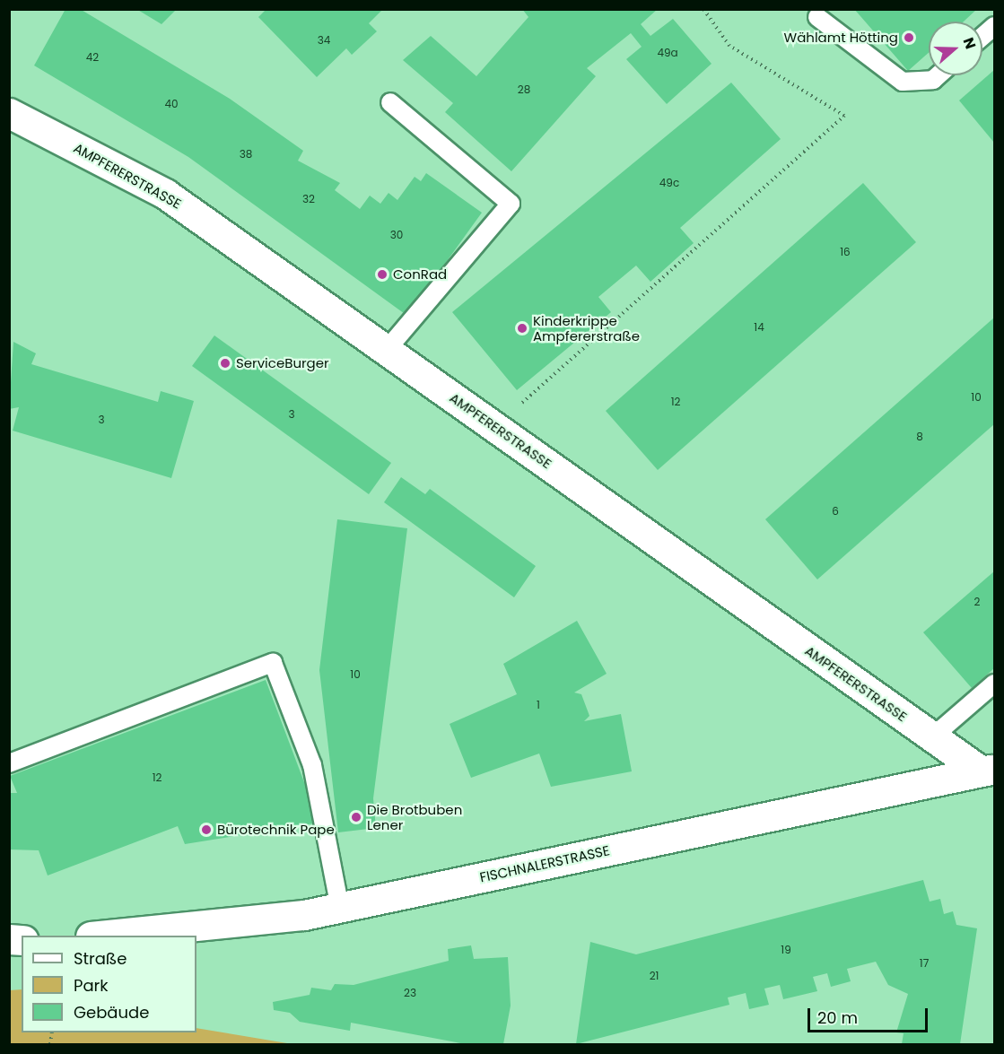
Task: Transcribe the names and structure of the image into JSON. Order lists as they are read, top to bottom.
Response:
{
  "streets": {
    "street": ["AMPFERERSTRASSE", "FISCHNALERSTRASSE"]
  },
  "crossings": [
    ["AMPFERERSTRASSE", "FISCHNALERSTRASSE"]
  ],
  "places": [
    "Wählamt Hötting",
    "ConRad",
    "Kinderkrippe Ampfererstraße",
    "ServiceBurger",
    "Die Brotbuben Lener",
    "Bürotechnik Pape"
  ],
  "house_numbers": [
    "34",
    "49a",
    "42",
    "28",
    "40",
    "38",
    "49c",
    "32",
    "30",
    "16",
    "14",
    "10",
    "12",
    "3",
    "3",
    "8",
    "6",
    "2",
    "10",
    "1",
    "12",
    "19",
    "17",
    "21",
    "23"
  ],
  "legend": ["Straße", "Park", "Gebäude"],
  "scale_bar": "20 m",
  "north": "right"
}
